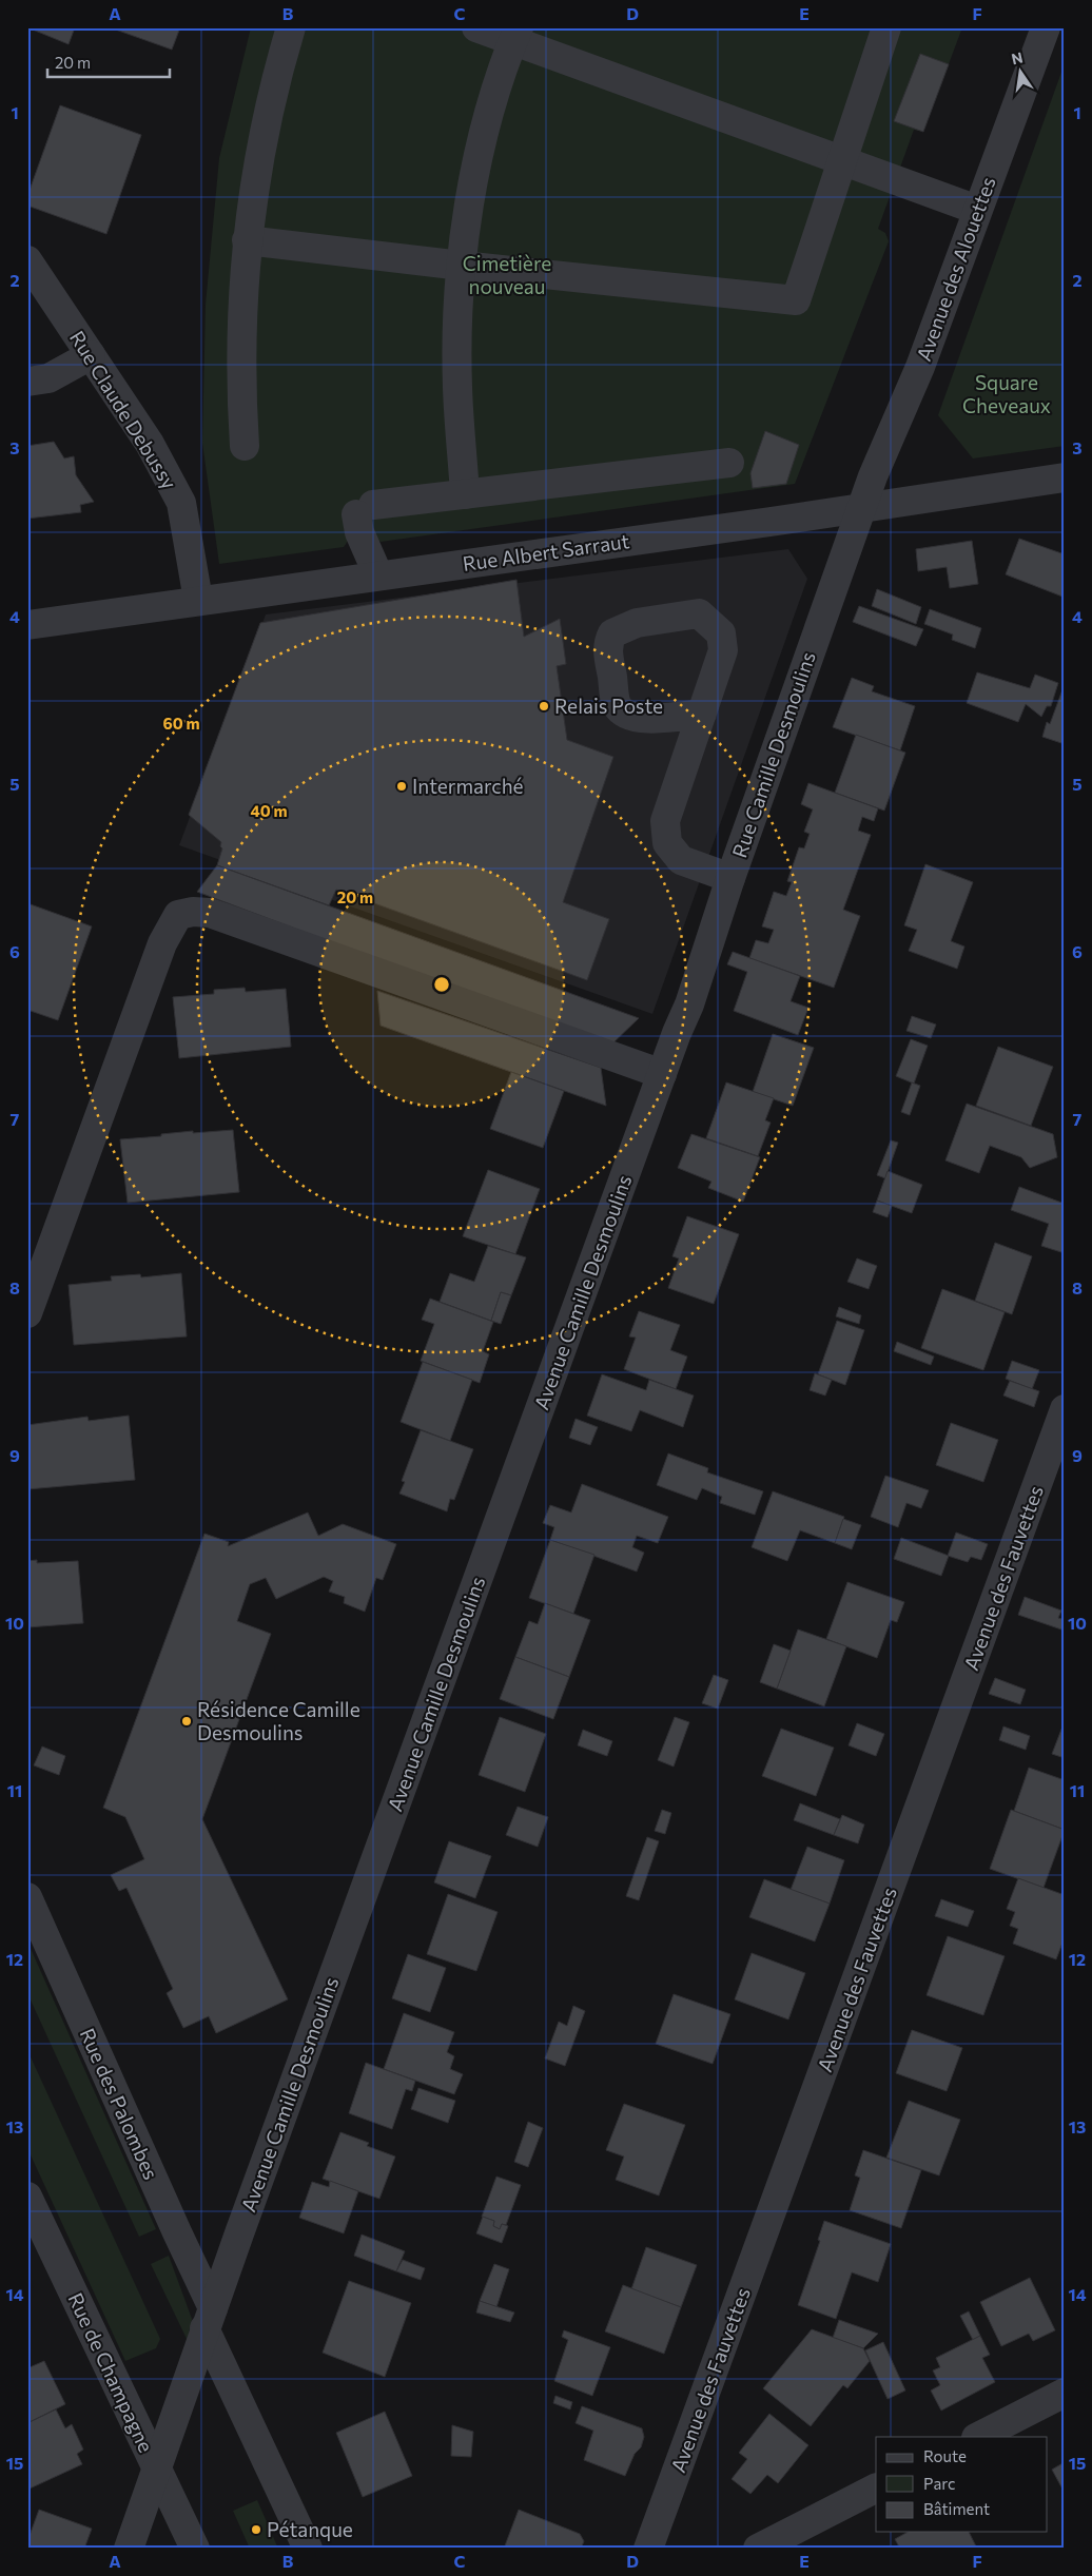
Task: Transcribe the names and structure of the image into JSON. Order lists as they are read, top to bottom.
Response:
{
  "streets": {
    "street": [
      "Avenue des Alouettes",
      "Rue Claude Debussy",
      "Rue Albert Sarraut",
      "Rue Camille Desmoulins",
      "Avenue Camille Desmoulins",
      "Avenue des Fauvettes",
      "Rue des Palombes",
      "Rue de Champagne"
    ]
  },
  "crossings": [
    ["Avenue des Alouettes", "Rue Albert Sarraut"],
    ["Avenue des Alouettes", "Rue Camille Desmoulins"],
    ["Rue Claude Debussy", "Rue Albert Sarraut"],
    ["Rue Albert Sarraut", "Rue Camille Desmoulins"],
    ["Rue Camille Desmoulins", "Avenue Camille Desmoulins"],
    ["Avenue Camille Desmoulins", "Rue des Palombes"],
    ["Avenue Camille Desmoulins", "Rue de Champagne"]
  ],
  "parks": ["Cimetière nouveau", "Square Cheveaux"],
  "places": [
    "Relais Poste",
    "Intermarché",
    "Résidence Camille Desmoulins",
    "Pétanque"
  ],
  "legend": ["Route", "Parc", "Bâtiment"],
  "scale_bar": "20 m",
  "north": "top",
  "grid": {
    "columns": [
      "A",
      "B",
      "C",
      "D",
      "E",
      "F"
    ],
    "rows": [
      "1",
      "2",
      "3",
      "4",
      "5",
      "6",
      "7",
      "8",
      "9",
      "10",
      "11",
      "12",
      "13",
      "14",
      "15"
    ]
  },
  "rings": ["60 m", "40 m", "20 m"]
}
